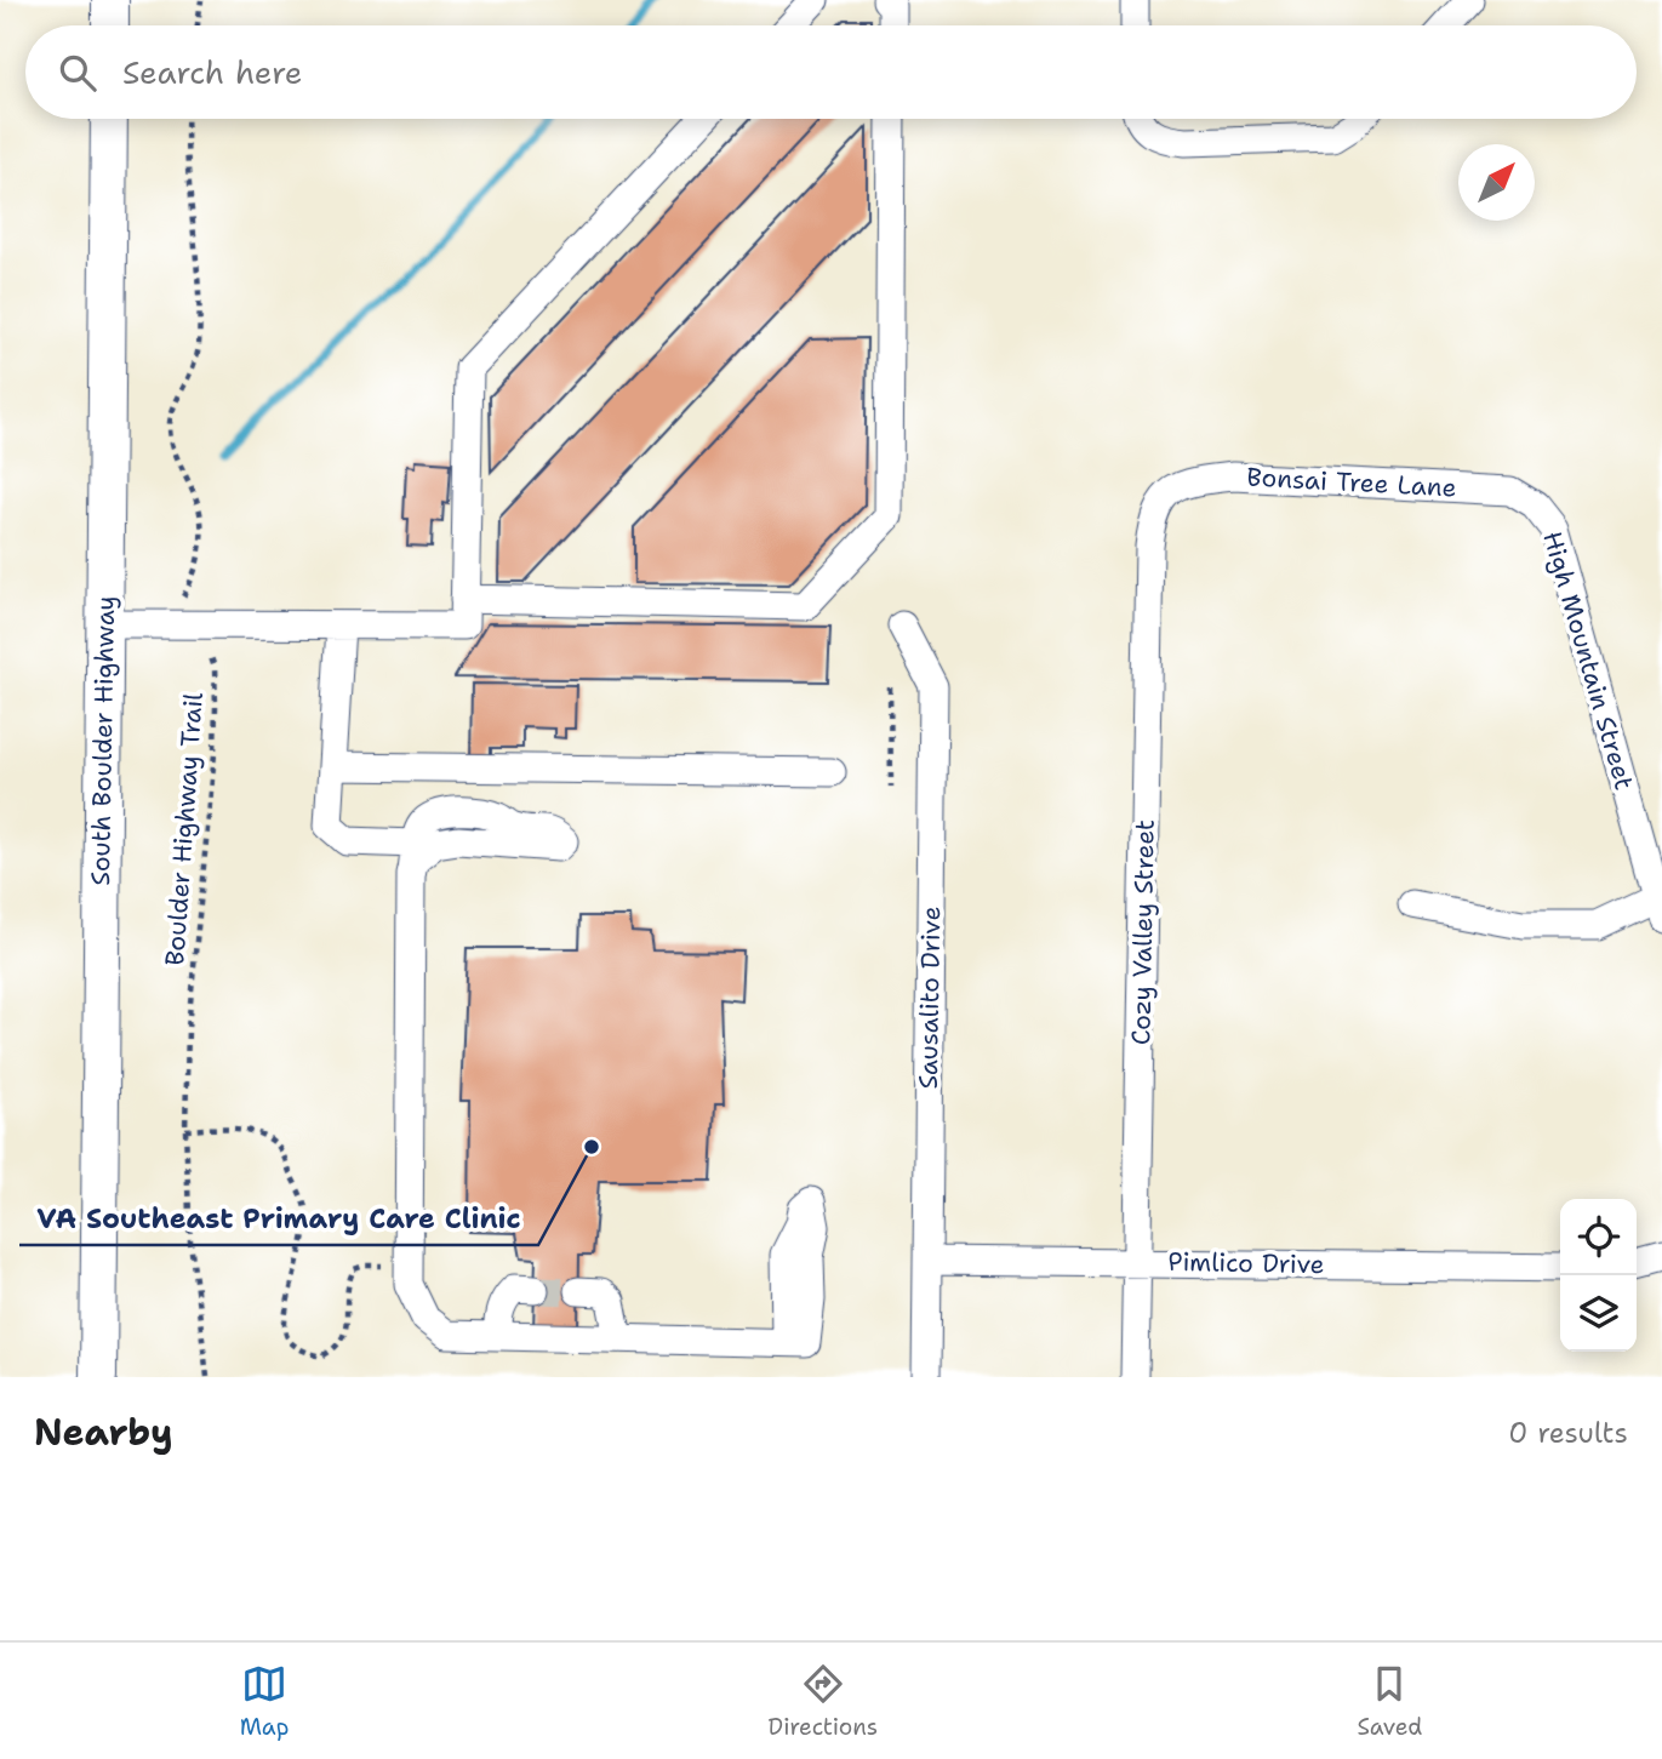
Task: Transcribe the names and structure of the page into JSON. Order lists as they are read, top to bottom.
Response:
{
  "streets": {
    "main road": ["South Boulder Highway"],
    "street": [
      "Bonsai Tree Lane",
      "High Mountain Street",
      "Cozy Valley Street",
      "Sausalito Drive",
      "Pimlico Drive"
    ],
    "path": ["Boulder Highway Trail"]
  },
  "crossings": [
    ["Bonsai Tree Lane", "High Mountain Street"],
    ["Bonsai Tree Lane", "Cozy Valley Street"],
    ["Cozy Valley Street", "Pimlico Drive"],
    ["Sausalito Drive", "Pimlico Drive"]
  ],
  "places": ["VA Southeast Primary Care Clinic"],
  "north": "top right",
  "page": {
    "search": "Search here",
    "heading": ["Nearby", "0 results"],
    "nav": ["Map", "Directions", "Saved"]
  }
}
